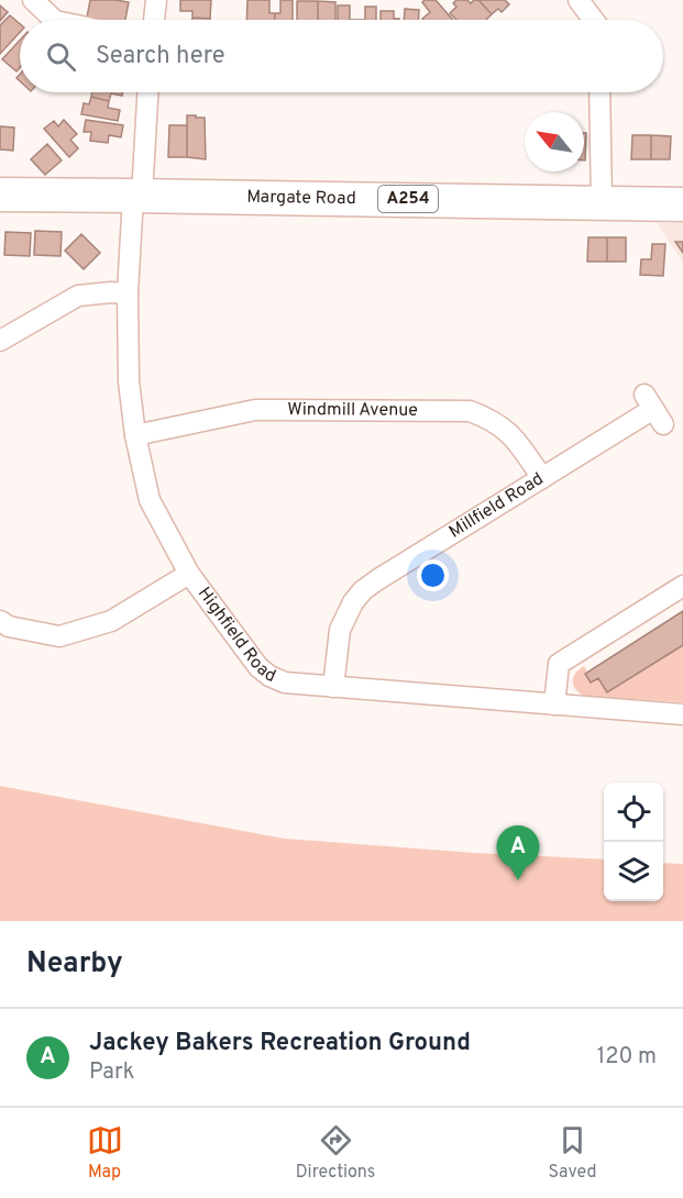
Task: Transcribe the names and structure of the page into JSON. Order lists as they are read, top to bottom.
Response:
{
  "streets": {
    "main road": ["Margate Road", "A254"],
    "street": ["Windmill Avenue", "Millfield Road", "Highfield Road"]
  },
  "crossings": [
    ["Margate Road", "Highfield Road"],
    ["Windmill Avenue", "Millfield Road"],
    ["Windmill Avenue", "Highfield Road"],
    ["Millfield Road", "Highfield Road"]
  ],
  "north": "top left",
  "page": {
    "search": "Search here",
    "pins": "A",
    "heading": "Nearby",
    "list": [
      {
        "mark": "A",
        "name": "Jackey Bakers Recreation Ground",
        "note": "Park",
        "value": "120 m"
      }
    ],
    "nav": ["Map", "Directions", "Saved"]
  }
}
